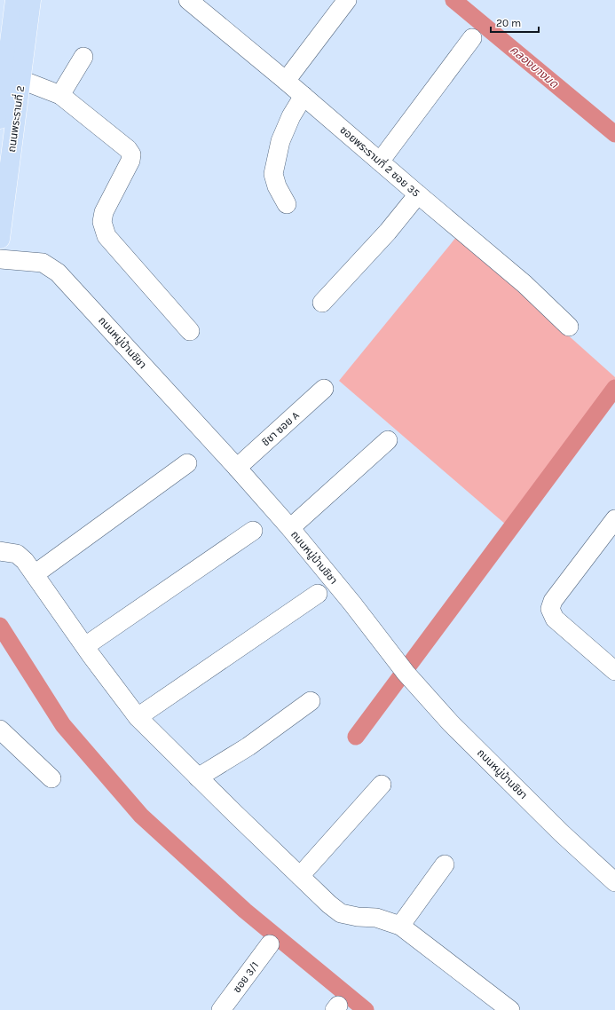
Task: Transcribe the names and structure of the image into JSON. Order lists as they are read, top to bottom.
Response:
{
  "streets": {
    "main road": ["ถนนพระรามที่ 2"],
    "street": [
      "ซอยพระรามที่ 2 ซอย 35",
      "ถนนหมู่บ้านชิชา",
      "ชิชา ซอย A",
      "ซอย 3/1"
    ]
  },
  "crossings": [
    ["ถนนหมู่บ้านชิชา", "ชิชา ซอย A"]
  ],
  "water": ["คลองบางมด"],
  "scale_bar": "20 m"
}
